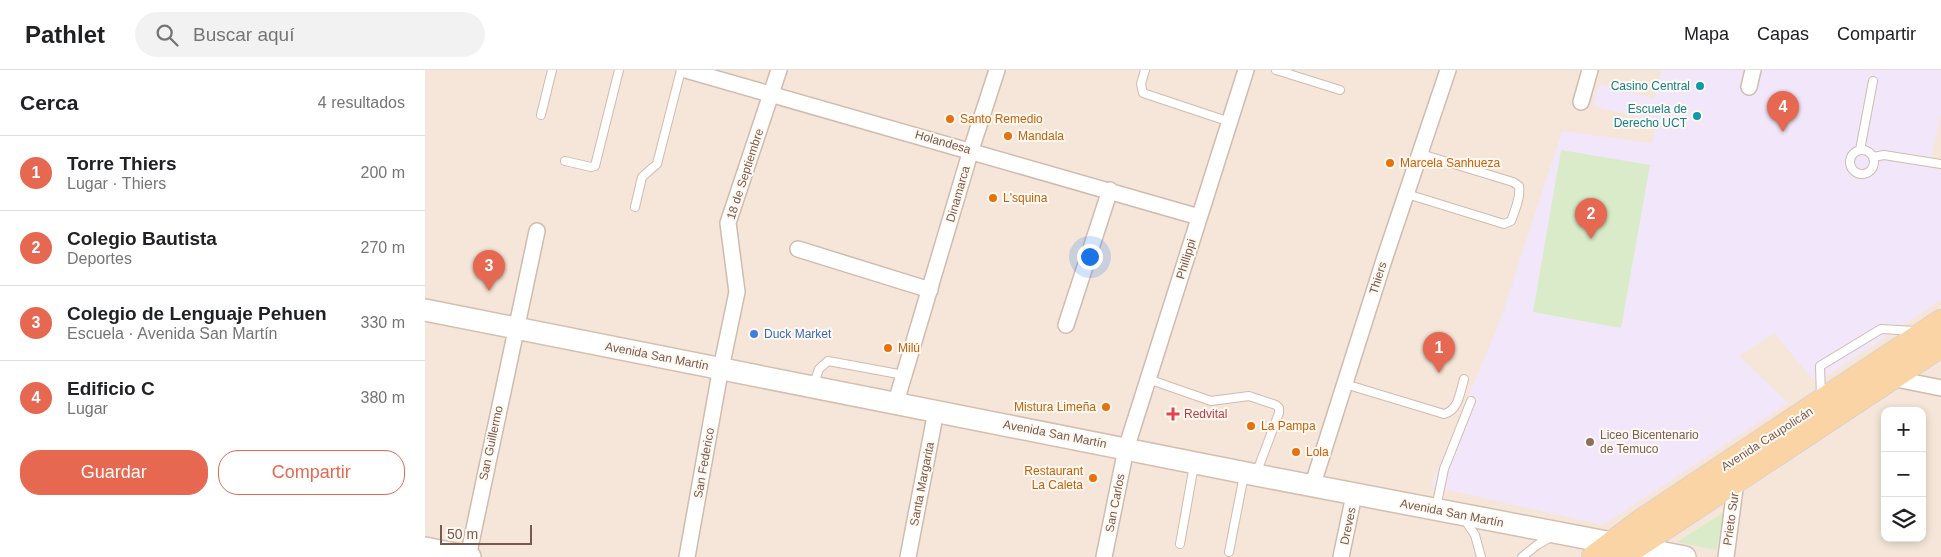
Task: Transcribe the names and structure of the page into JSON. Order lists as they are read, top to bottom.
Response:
{
  "streets": {
    "main road": ["Avenida San Martín", "Avenida Caupolicán"],
    "street": [
      "Holandesa",
      "18 de Septiembre",
      "Dinamarca",
      "Phillippi",
      "Thiers",
      "San Guillermo",
      "San Federico",
      "Santa Margarita",
      "San Carlos",
      "Prieto Sur",
      "Dreves"
    ]
  },
  "crossings": [
    ["Holandesa", "18 de Septiembre"],
    ["Holandesa", "Dinamarca"],
    ["Holandesa", "Phillippi"],
    ["18 de Septiembre", "Avenida San Martín"],
    ["18 de Septiembre", "San Federico"],
    ["Dinamarca", "Avenida San Martín"],
    ["Phillippi", "Avenida San Martín"],
    ["Phillippi", "San Carlos"],
    ["Thiers", "Avenida San Martín"],
    ["Avenida San Martín", "Avenida Caupolicán"],
    ["Avenida San Martín", "San Guillermo"],
    ["Avenida San Martín", "San Federico"],
    ["Avenida San Martín", "Santa Margarita"],
    ["Avenida San Martín", "San Carlos"],
    ["Avenida San Martín", "Dreves"],
    ["Avenida Caupolicán", "Prieto Sur"]
  ],
  "places": {
    "other": [
      "Casino Central",
      "Escuela de Derecho UCT",
      "Santo Remedio",
      "Mandala",
      "Marcela Sanhueza",
      "L'squina",
      "Duck Market",
      "Milú",
      "Mistura Limeña",
      "La Pampa",
      "Liceo Bicentenario de Temuco",
      "Lola",
      "Restaurant La Caleta"
    ],
    "health": ["Redvital"]
  },
  "scale_bar": "50 m",
  "page": {
    "header": "Pathlet",
    "search": "Buscar aquí",
    "nav": ["Mapa", "Capas", "Compartir"],
    "heading": ["Cerca", "4 resultados"],
    "pins": [
      "4",
      "2",
      "3",
      "1"
    ],
    "list": [
      {
        "mark": "1",
        "name": "Torre Thiers",
        "note": "Lugar · Thiers",
        "value": "200 m"
      },
      {
        "mark": "2",
        "name": "Colegio Bautista",
        "note": "Deportes",
        "value": "270 m"
      },
      {
        "mark": "3",
        "name": "Colegio de Lenguaje Pehuen",
        "note": "Escuela · Avenida San Martín",
        "value": "330 m"
      },
      {
        "mark": "4",
        "name": "Edificio C",
        "note": "Lugar",
        "value": "380 m"
      }
    ],
    "map_buttons": ["+", "−"],
    "buttons": ["Guardar", "Compartir"],
    "scale": "50 m"
  }
}
